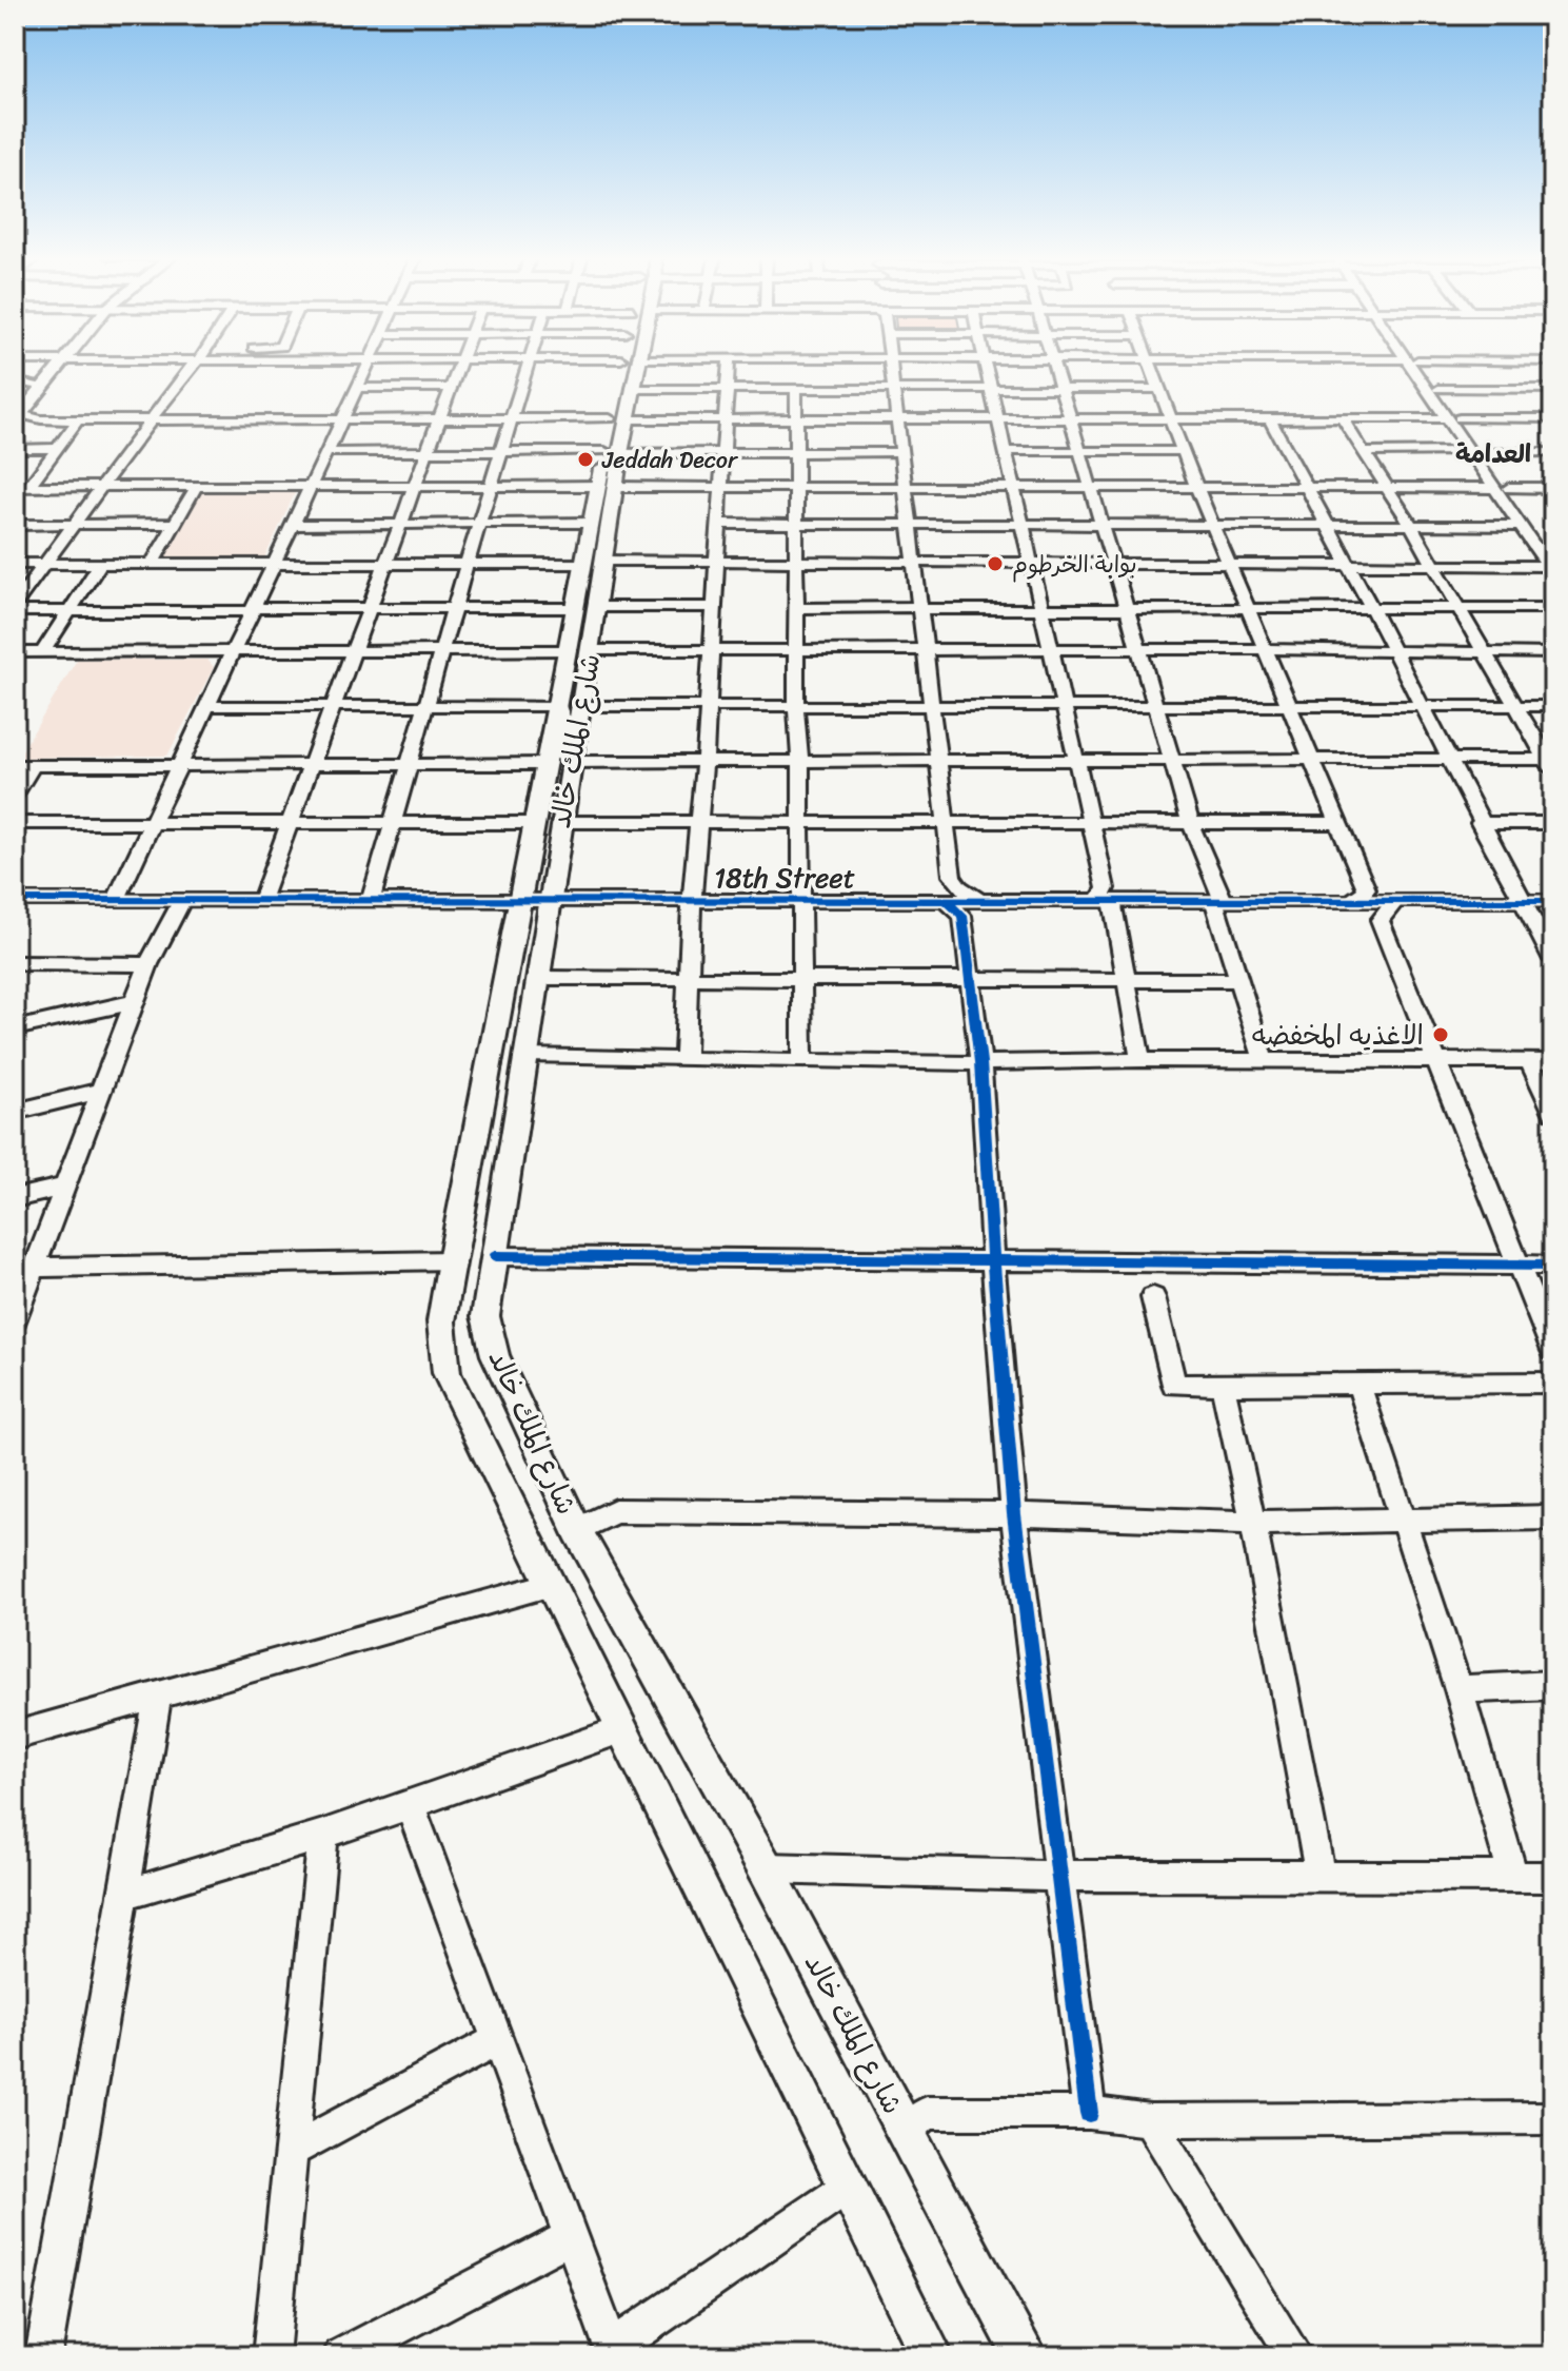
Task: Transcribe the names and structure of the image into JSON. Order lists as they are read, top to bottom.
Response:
{
  "streets": {
    "main road": ["شارع الملك خالد"],
    "street": ["18th Street"]
  },
  "crossings": [
    ["شارع الملك خالد", "18th Street"]
  ],
  "districts": ["العدامة"],
  "places": ["Jeddah Decor", "بوابة الخرطوم", "الاغذيه المخفضه"]
}
